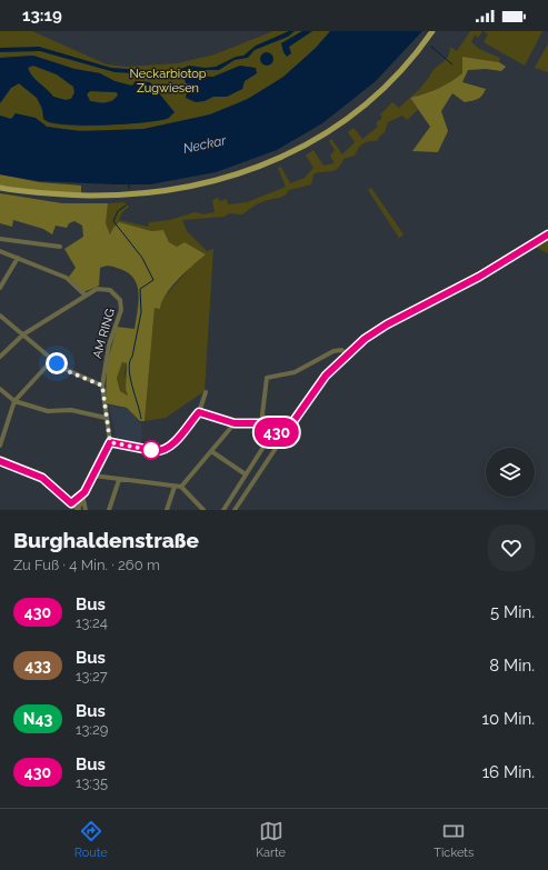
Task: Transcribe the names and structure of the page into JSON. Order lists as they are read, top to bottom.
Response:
{
  "streets": {
    "street": ["AM RING"]
  },
  "water": ["Neckar"],
  "parks": ["Neckarbiotop Zugwiesen"],
  "lines": ["bus line 430"],
  "page": {
    "status": "13:19",
    "on_map": "430",
    "heading": ["Burghaldenstraße", "Zu Fuß · 4 Min. · 260 m"],
    "list": [
      {
        "mark": "430",
        "name": "Bus",
        "note": "13:24",
        "value": "5 Min."
      },
      {
        "mark": "433",
        "name": "Bus",
        "note": "13:27",
        "value": "8 Min."
      },
      {
        "mark": "N43",
        "name": "Bus",
        "note": "13:29",
        "value": "10 Min."
      },
      {
        "mark": "430",
        "name": "Bus",
        "note": "13:35",
        "value": "16 Min."
      }
    ],
    "tabs": ["Route", "Karte", "Tickets"]
  }
}
